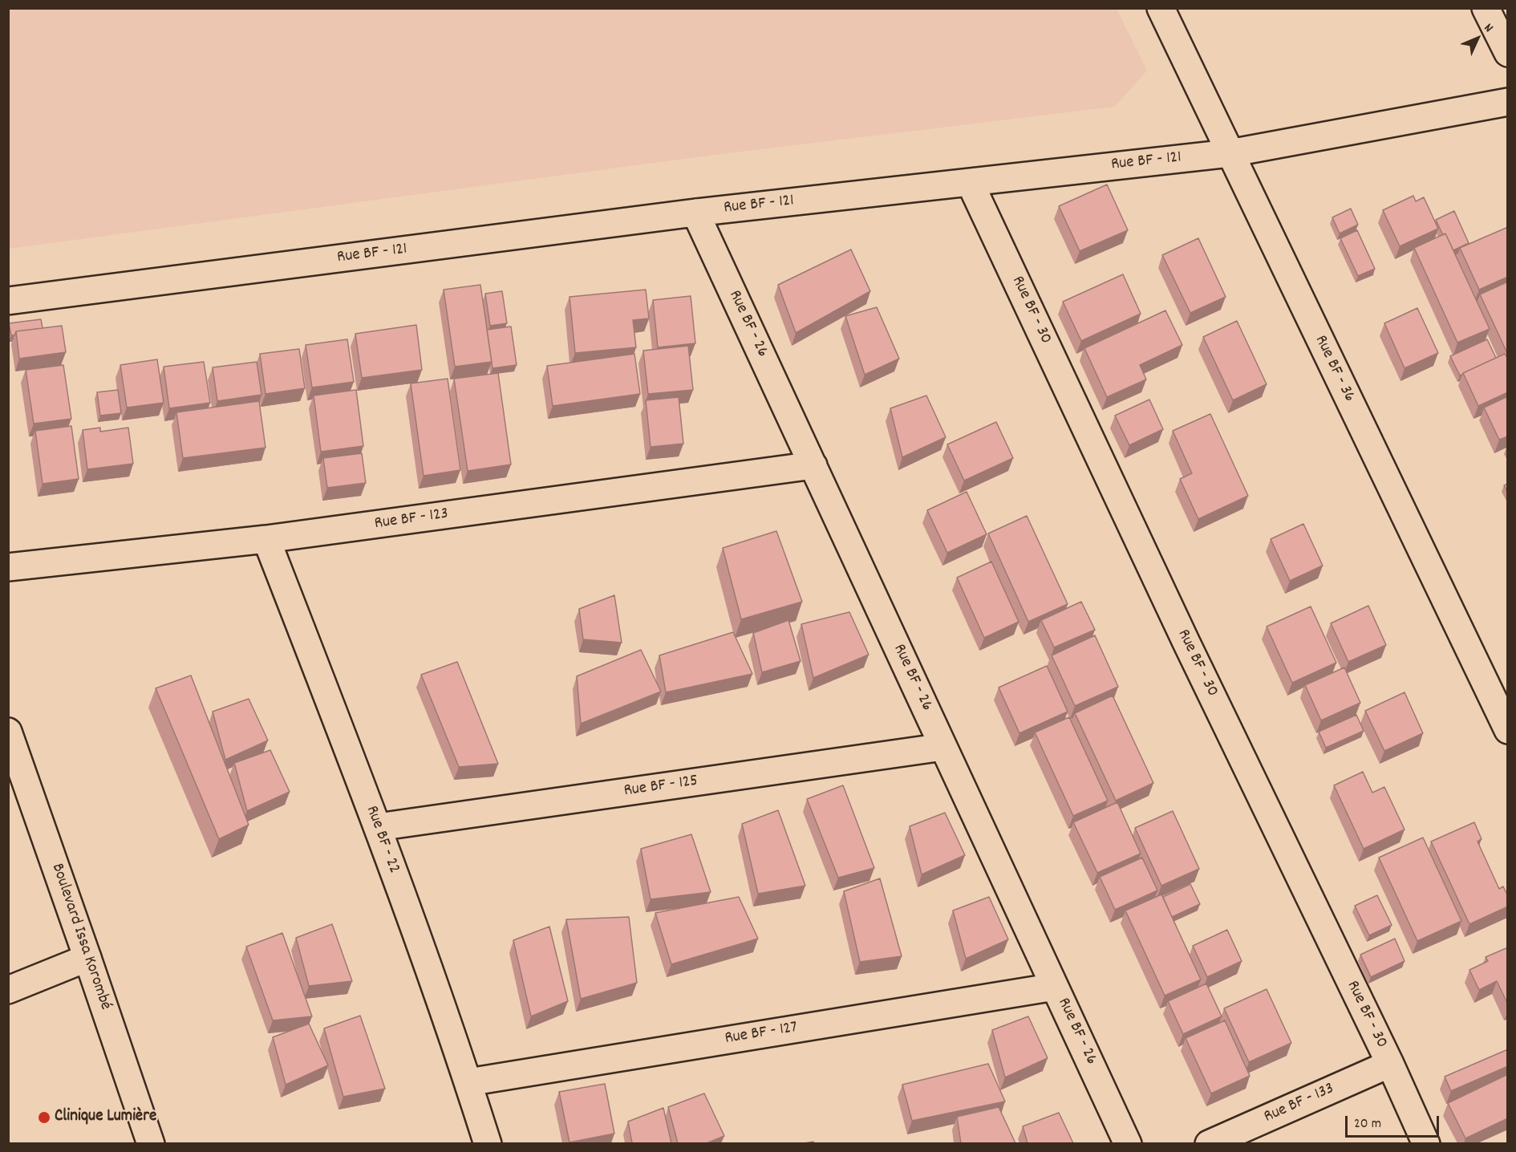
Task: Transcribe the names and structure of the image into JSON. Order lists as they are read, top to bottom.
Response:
{
  "streets": {
    "street": [
      "Rue BF - 121",
      "Rue BF - 30",
      "Rue BF - 26",
      "Rue BF - 36",
      "Rue BF - 123",
      "Rue BF - 125",
      "Rue BF - 22",
      "Boulevard Issa Korombé",
      "Rue BF - 127",
      "Rue BF - 133"
    ]
  },
  "crossings": [
    ["Rue BF - 121", "Rue BF - 30"],
    ["Rue BF - 121", "Rue BF - 26"],
    ["Rue BF - 121", "Rue BF - 36"],
    ["Rue BF - 30", "Rue BF - 133"],
    ["Rue BF - 26", "Rue BF - 123"],
    ["Rue BF - 26", "Rue BF - 125"],
    ["Rue BF - 26", "Rue BF - 127"],
    ["Rue BF - 123", "Rue BF - 22"],
    ["Rue BF - 125", "Rue BF - 22"],
    ["Rue BF - 22", "Rue BF - 127"]
  ],
  "places": ["Clinique Lumière"],
  "scale_bar": "20 m",
  "north": "top right"
}
